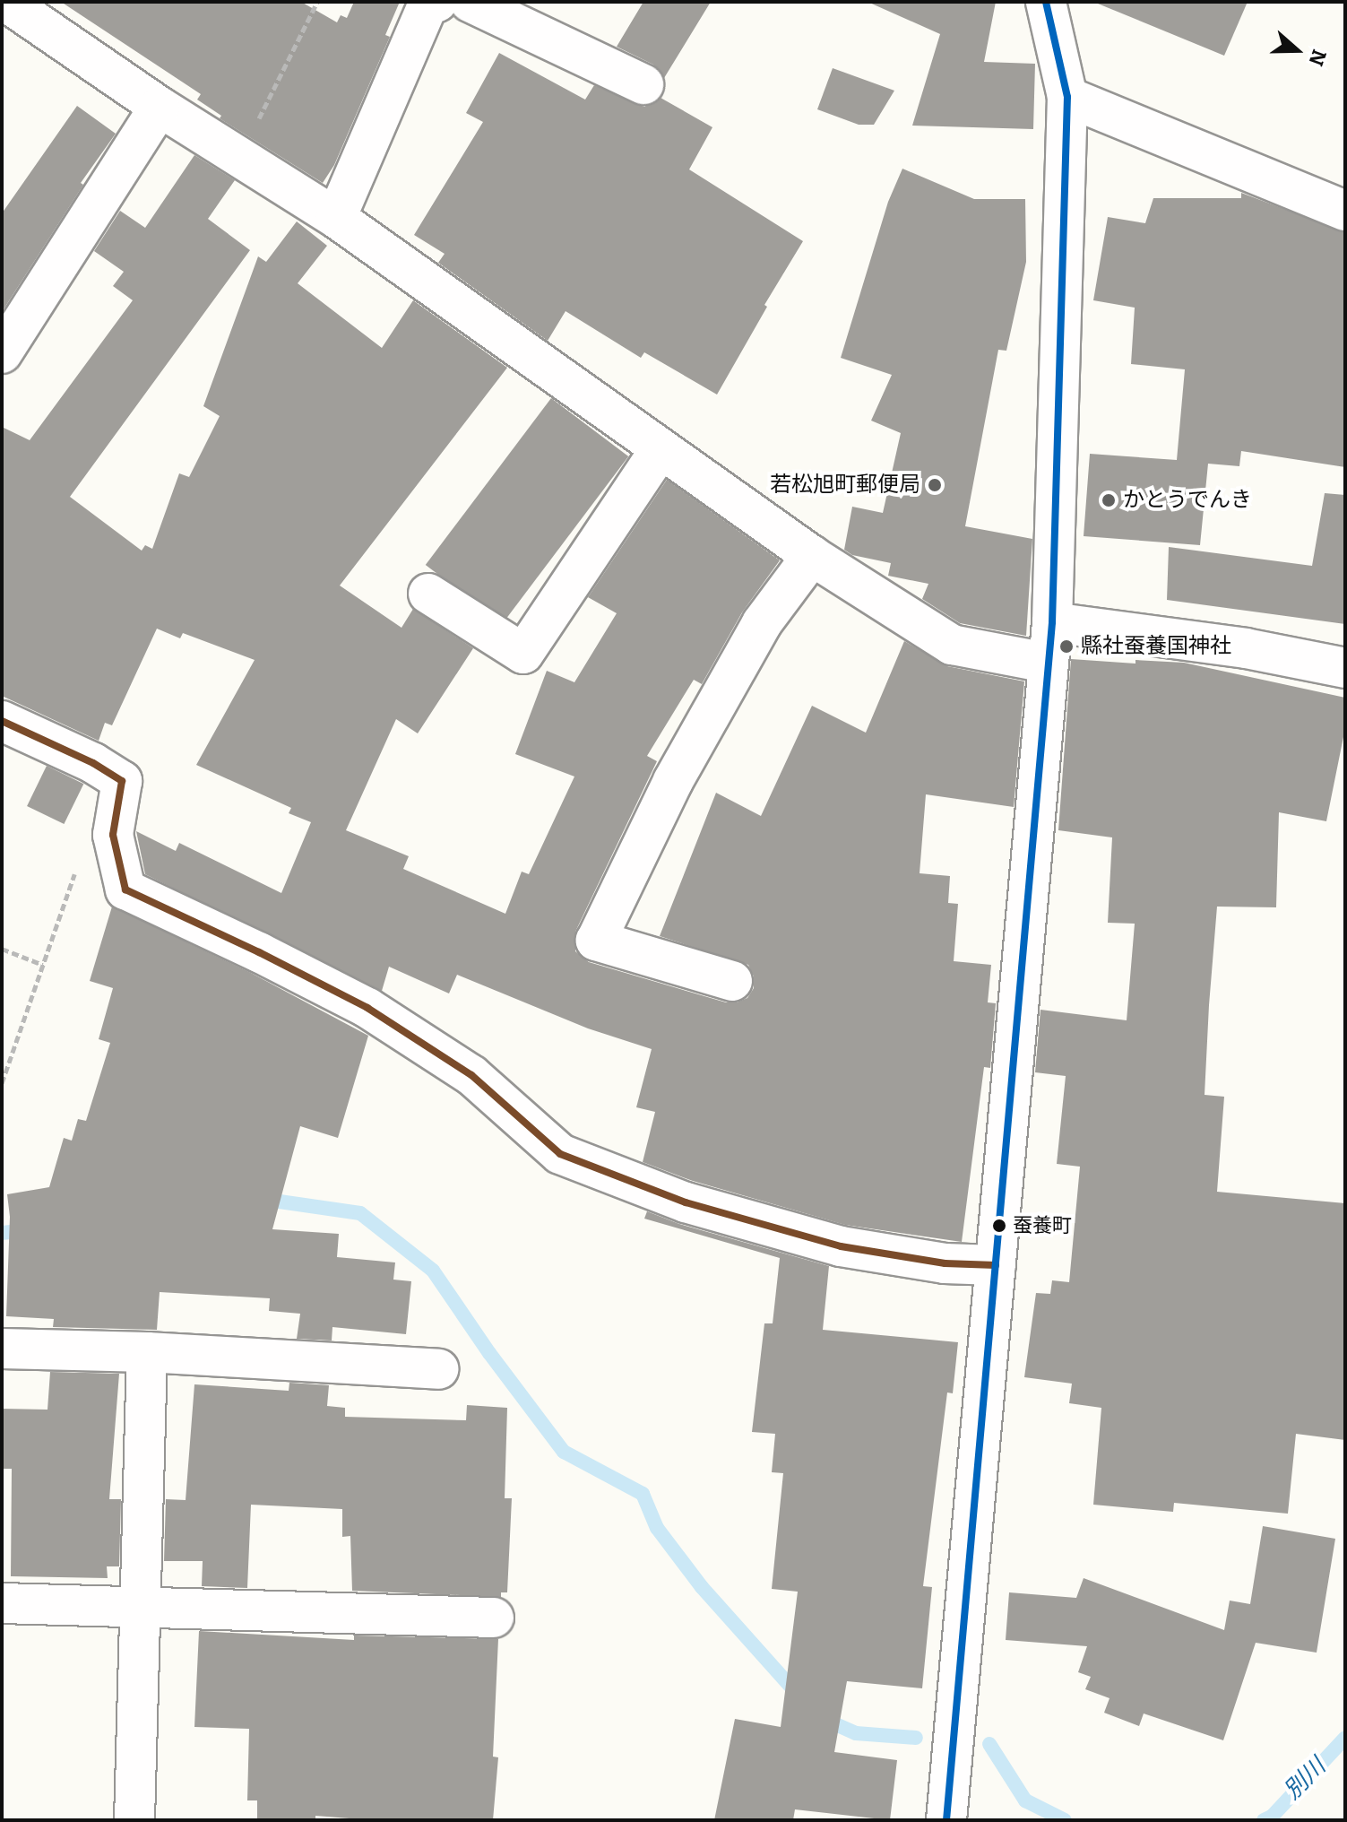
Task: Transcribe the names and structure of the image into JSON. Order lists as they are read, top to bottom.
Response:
{
  "water": ["別川"],
  "places": [
    "若松旭町郵便局",
    "かとうでんき",
    "縣社蚕養国神社",
    "蚕養町"
  ],
  "north": "right"
}
